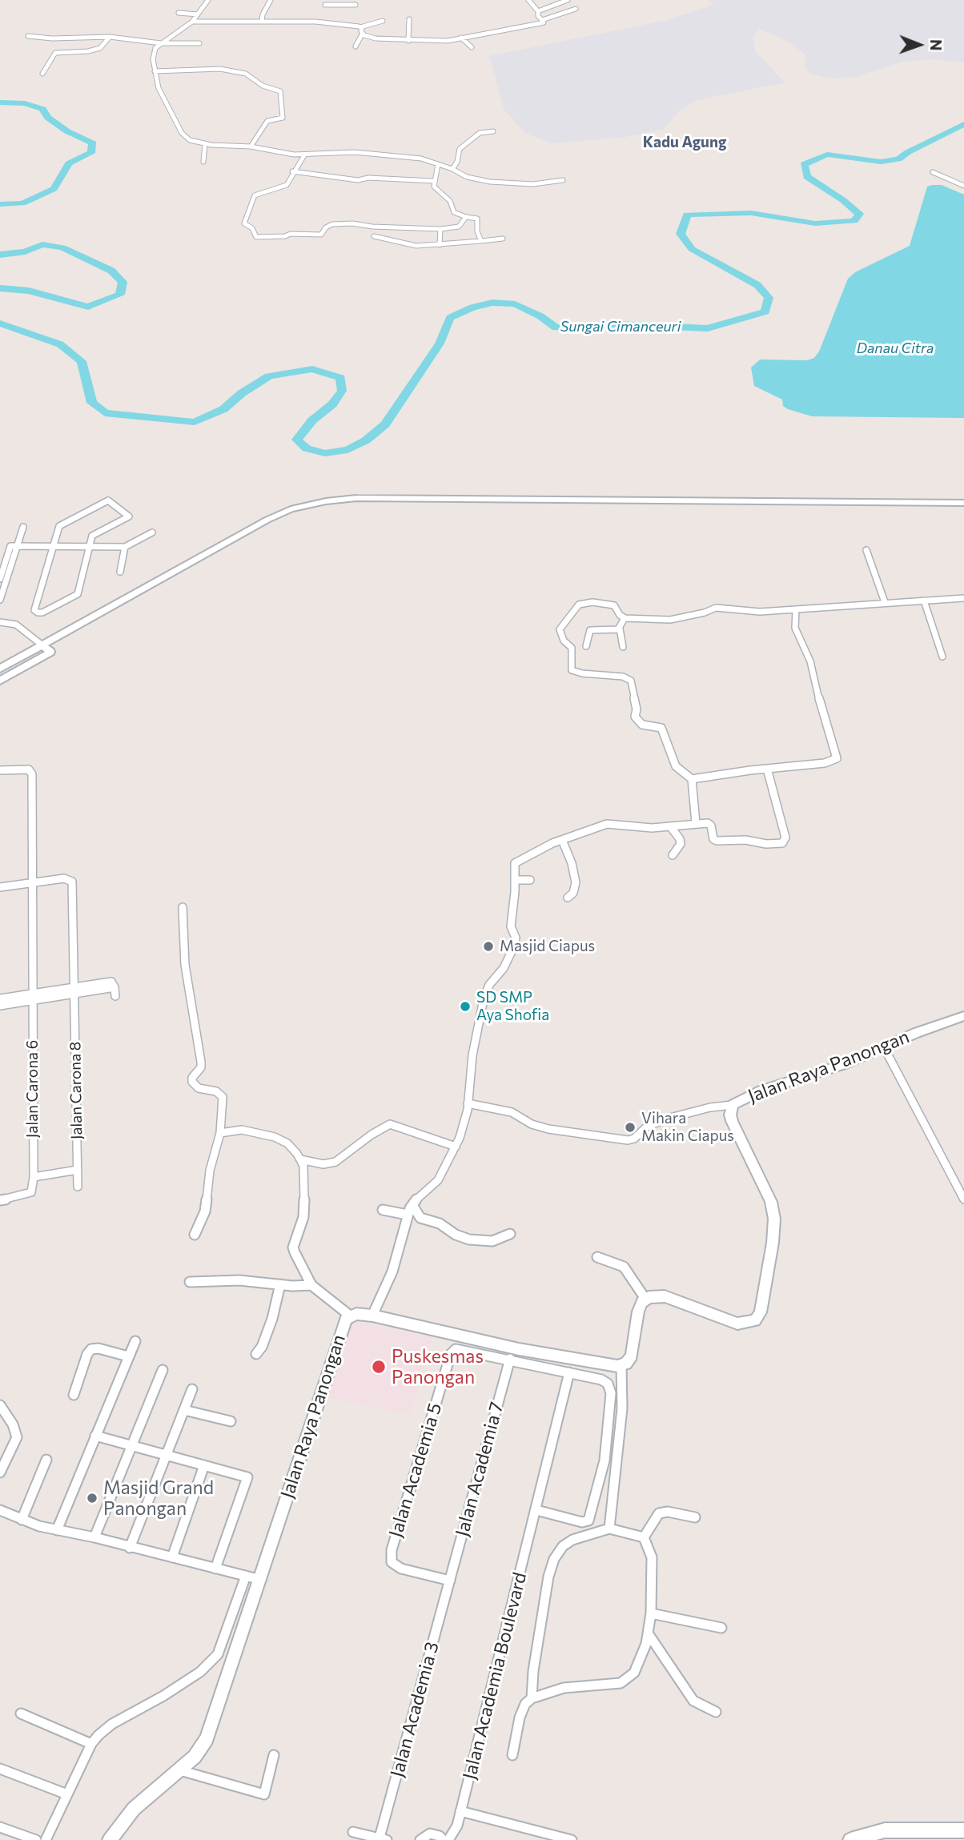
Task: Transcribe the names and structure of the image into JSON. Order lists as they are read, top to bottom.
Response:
{
  "streets": {
    "street": [
      "Jalan Raya Panongan",
      "Jalan Carona 6",
      "Jalan Carona 8",
      "Jalan Academia 7",
      "Jalan Academia 5",
      "Jalan Academia Boulevard",
      "Jalan Academia 3"
    ]
  },
  "crossings": [
    ["Jalan Academia 7", "Jalan Academia 5"],
    ["Jalan Academia 7", "Jalan Academia 3"],
    ["Jalan Academia 5", "Jalan Academia 3"]
  ],
  "districts": ["Kadu Agung"],
  "water": ["Sungai Cimanceuri", "Danau Citra"],
  "places": [
    "Masjid Ciapus",
    "SD SMP Aya Shofia",
    "Vihara Makin Ciapus",
    "Puskesmas Panongan",
    "Masjid Grand Panongan"
  ],
  "north": "right"
}
